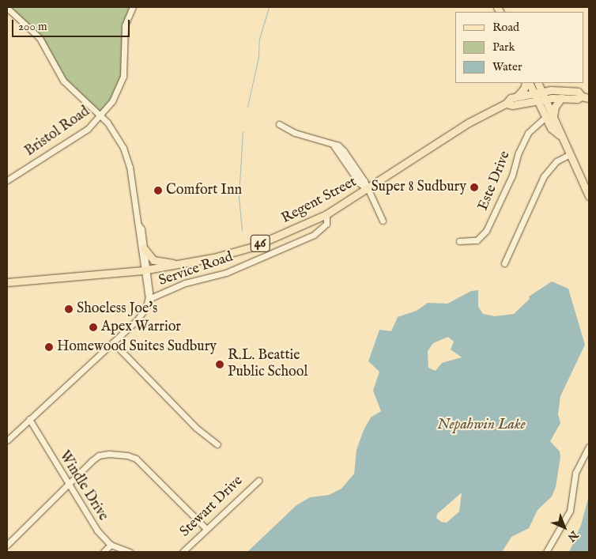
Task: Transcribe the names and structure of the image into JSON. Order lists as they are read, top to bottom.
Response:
{
  "streets": {
    "main road": ["Regent Street", "46"],
    "street": [
      "Bristol Road",
      "Este Drive",
      "Service Road",
      "Windle Drive",
      "Stewart Drive"
    ]
  },
  "crossings": [
    ["Regent Street", "Service Road"]
  ],
  "water": ["Nepahwin Lake"],
  "places": [
    "Super 8 Sudbury",
    "Comfort Inn",
    "Shoeless Joe's",
    "Apex Warrior",
    "Homewood Suites Sudbury",
    "R.L. Beattie Public School"
  ],
  "legend": ["Road", "Park", "Water"],
  "scale_bar": "200 m",
  "north": "bottom right"
}
